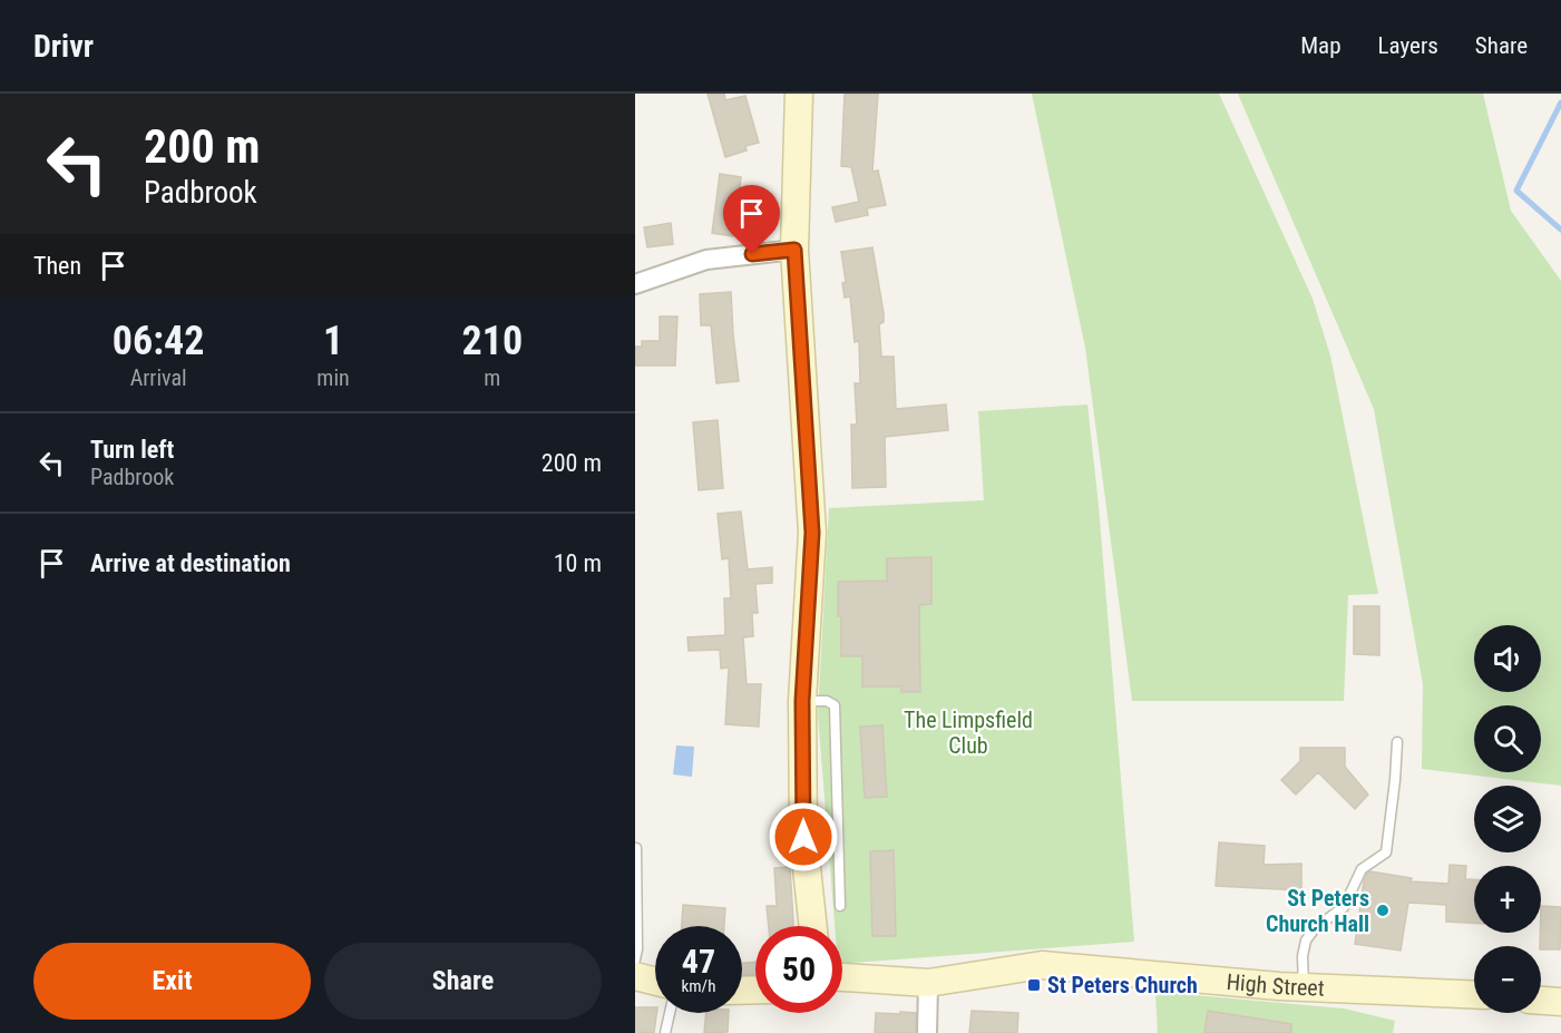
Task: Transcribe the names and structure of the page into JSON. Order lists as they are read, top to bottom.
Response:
{
  "streets": {
    "main road": ["High Street"]
  },
  "parks": ["The Limpsfield Club"],
  "places": {
    "other": ["St Peters Church Hall"],
    "transit": ["St Peters Church"]
  },
  "page": {
    "header": "Drivr",
    "nav": ["Map", "Layers", "Share"],
    "turn": ["200 m", "Padbrook"],
    "then": "Then",
    "eta": [
      "06:42",
      "Arrival",
      "1",
      "min",
      "210",
      "m"
    ],
    "list": [
      {
        "name": "Turn left",
        "note": "Padbrook",
        "value": "200 m"
      },
      {
        "name": "Arrive at destination",
        "value": "10 m"
      }
    ],
    "map_buttons": ["+", "−"],
    "speed": "47 km/h",
    "limit": "50",
    "buttons": ["Exit", "Share"]
  }
}
